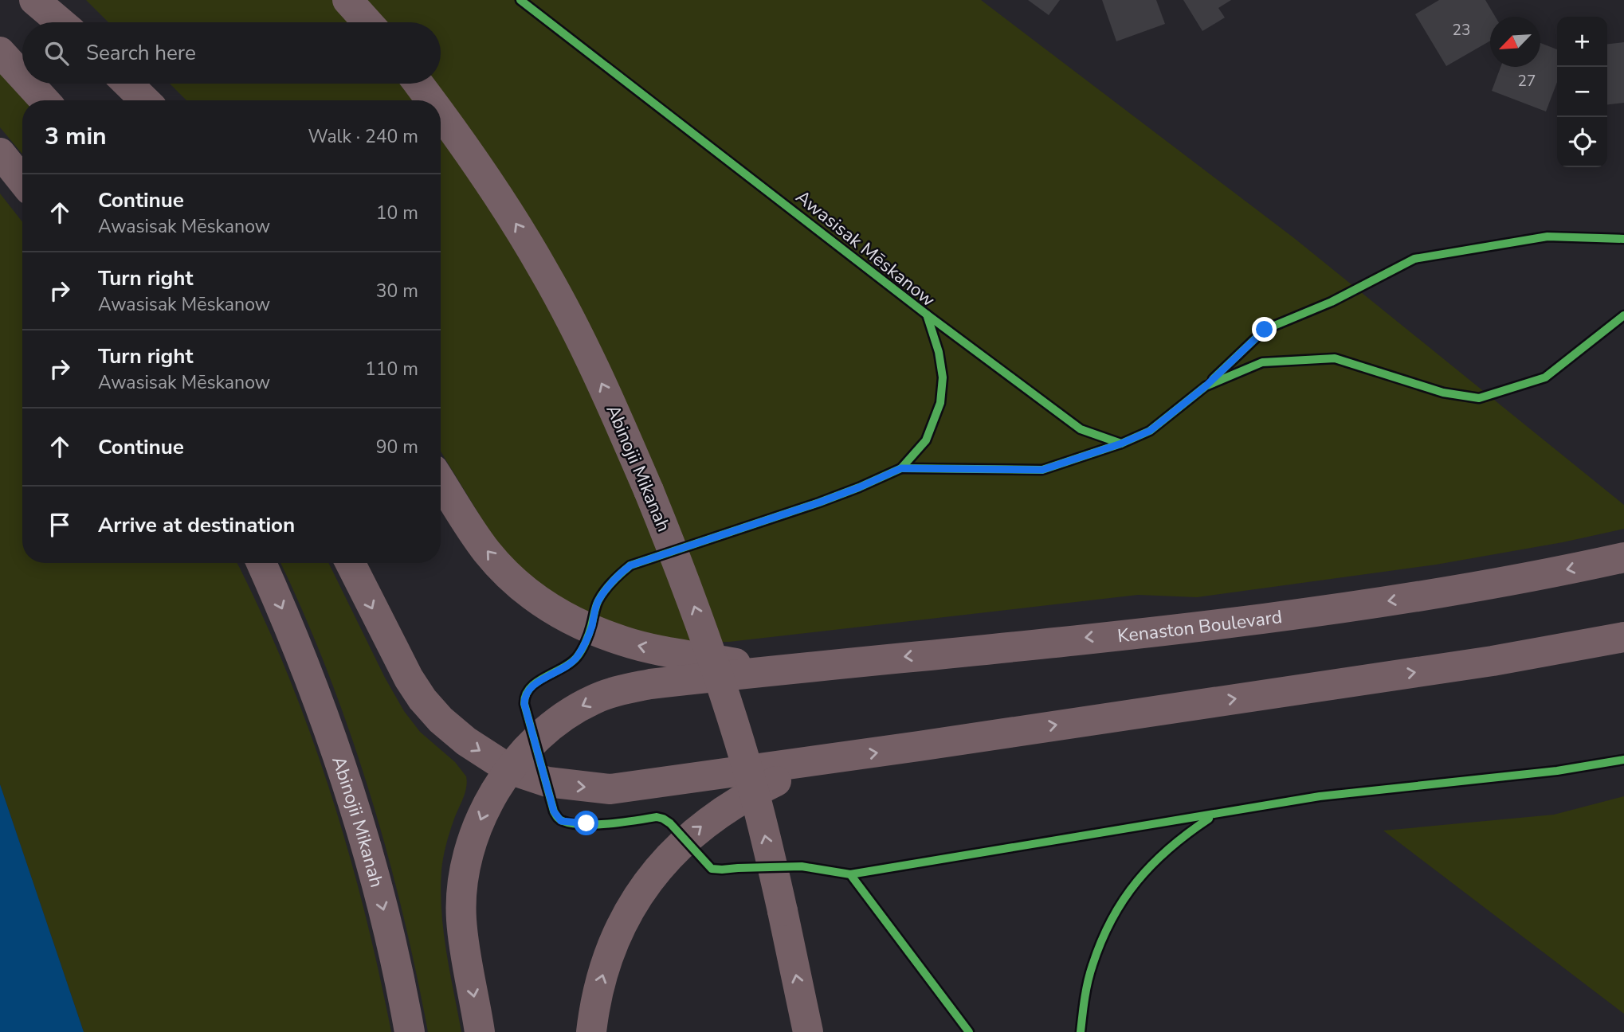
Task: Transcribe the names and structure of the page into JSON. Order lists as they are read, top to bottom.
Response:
{
  "streets": {
    "main road": ["Abinojii Mikanah", "Kenaston Boulevard"],
    "cycle path": ["Awasisak Mēskanow"]
  },
  "house_numbers": ["23", "27"],
  "north": "bottom left",
  "page": {
    "map_buttons": ["+", "−"],
    "search": "Search here",
    "heading": ["3 min", "Walk · 240 m"],
    "list": [
      ["Continue", "Awasisak Mēskanow", "10 m"],
      ["Turn right", "Awasisak Mēskanow", "30 m"],
      ["Turn right", "Awasisak Mēskanow", "110 m"],
      ["Continue", "90 m"],
      "Arrive at destination"
    ]
  }
}
